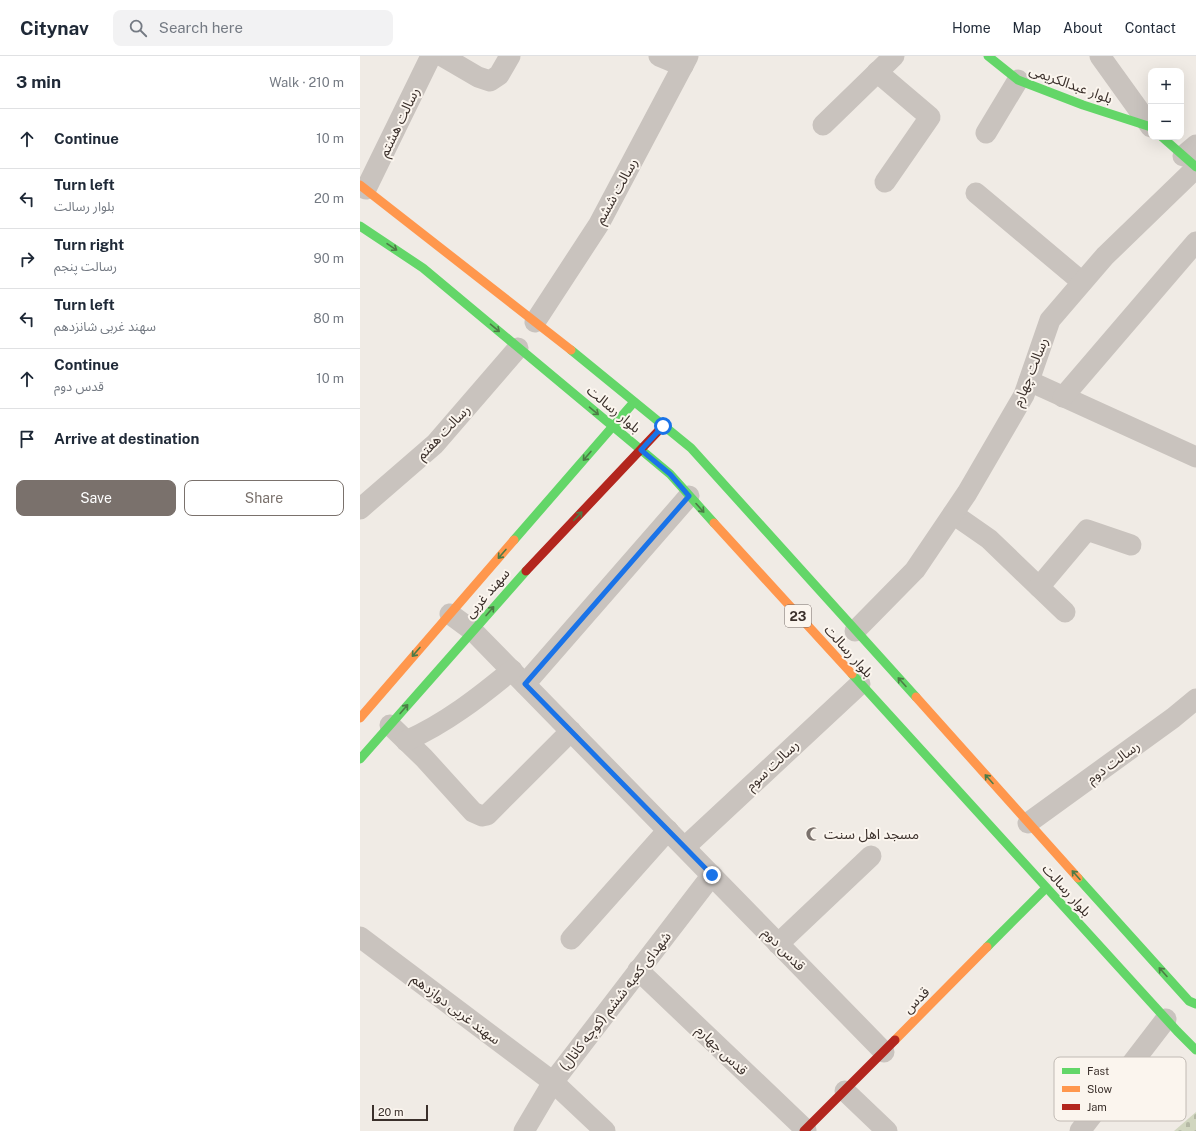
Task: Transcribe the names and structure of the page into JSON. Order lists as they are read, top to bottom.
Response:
{
  "streets": {
    "main road": [
      "بلوار عبدالکریمی",
      "بلوار رسالت",
      "سهند غربی",
      "23",
      "قدس"
    ],
    "street": [
      "رسالت هشتم",
      "رسالت ششم",
      "رسالت چهارم",
      "رسالت هفتم",
      "رسالت دوم",
      "رسالت سوم",
      "قدس دوم",
      "شهدای کعبه ششم (کوچه کانال)",
      "سهند غربی دوازدهم",
      "قدس چهارم"
    ]
  },
  "crossings": [
    ["رسالت هشتم", "بلوار رسالت"],
    ["رسالت ششم", "بلوار رسالت"],
    ["رسالت چهارم", "بلوار رسالت"],
    ["بلوار رسالت", "رسالت هفتم"],
    ["بلوار رسالت", "سهند غربی"],
    ["بلوار رسالت", "رسالت دوم"],
    ["بلوار رسالت", "رسالت سوم"],
    ["بلوار رسالت", "قدس"],
    ["سهند غربی", "قدس دوم"],
    ["رسالت سوم", "قدس دوم"],
    ["قدس دوم", "قدس"],
    ["قدس دوم", "شهدای کعبه ششم (کوچه کانال)"],
    ["قدس", "قدس چهارم"],
    ["شهدای کعبه ششم (کوچه کانال)", "سهند غربی دوازدهم"],
    ["شهدای کعبه ششم (کوچه کانال)", "قدس چهارم"]
  ],
  "places": {
    "mosque": ["مسجد اهل سنت"]
  },
  "legend": ["Fast", "Slow", "Jam"],
  "scale_bar": "20 m",
  "page": {
    "header": "Citynav",
    "search": "Search here",
    "nav": [
      "Home",
      "Map",
      "About",
      "Contact"
    ],
    "heading": ["3 min", "Walk · 210 m"],
    "map_buttons": ["+", "−"],
    "list": [
      ["Continue", "10 m"],
      ["Turn left", "بلوار رسالت", "20 m"],
      ["Turn right", "رسالت پنجم", "90 m"],
      ["Turn left", "سهند غربی شانزدهم", "80 m"],
      ["Continue", "قدس دوم", "10 m"],
      "Arrive at destination"
    ],
    "buttons": ["Save", "Share"],
    "scale": "20 m"
  }
}
